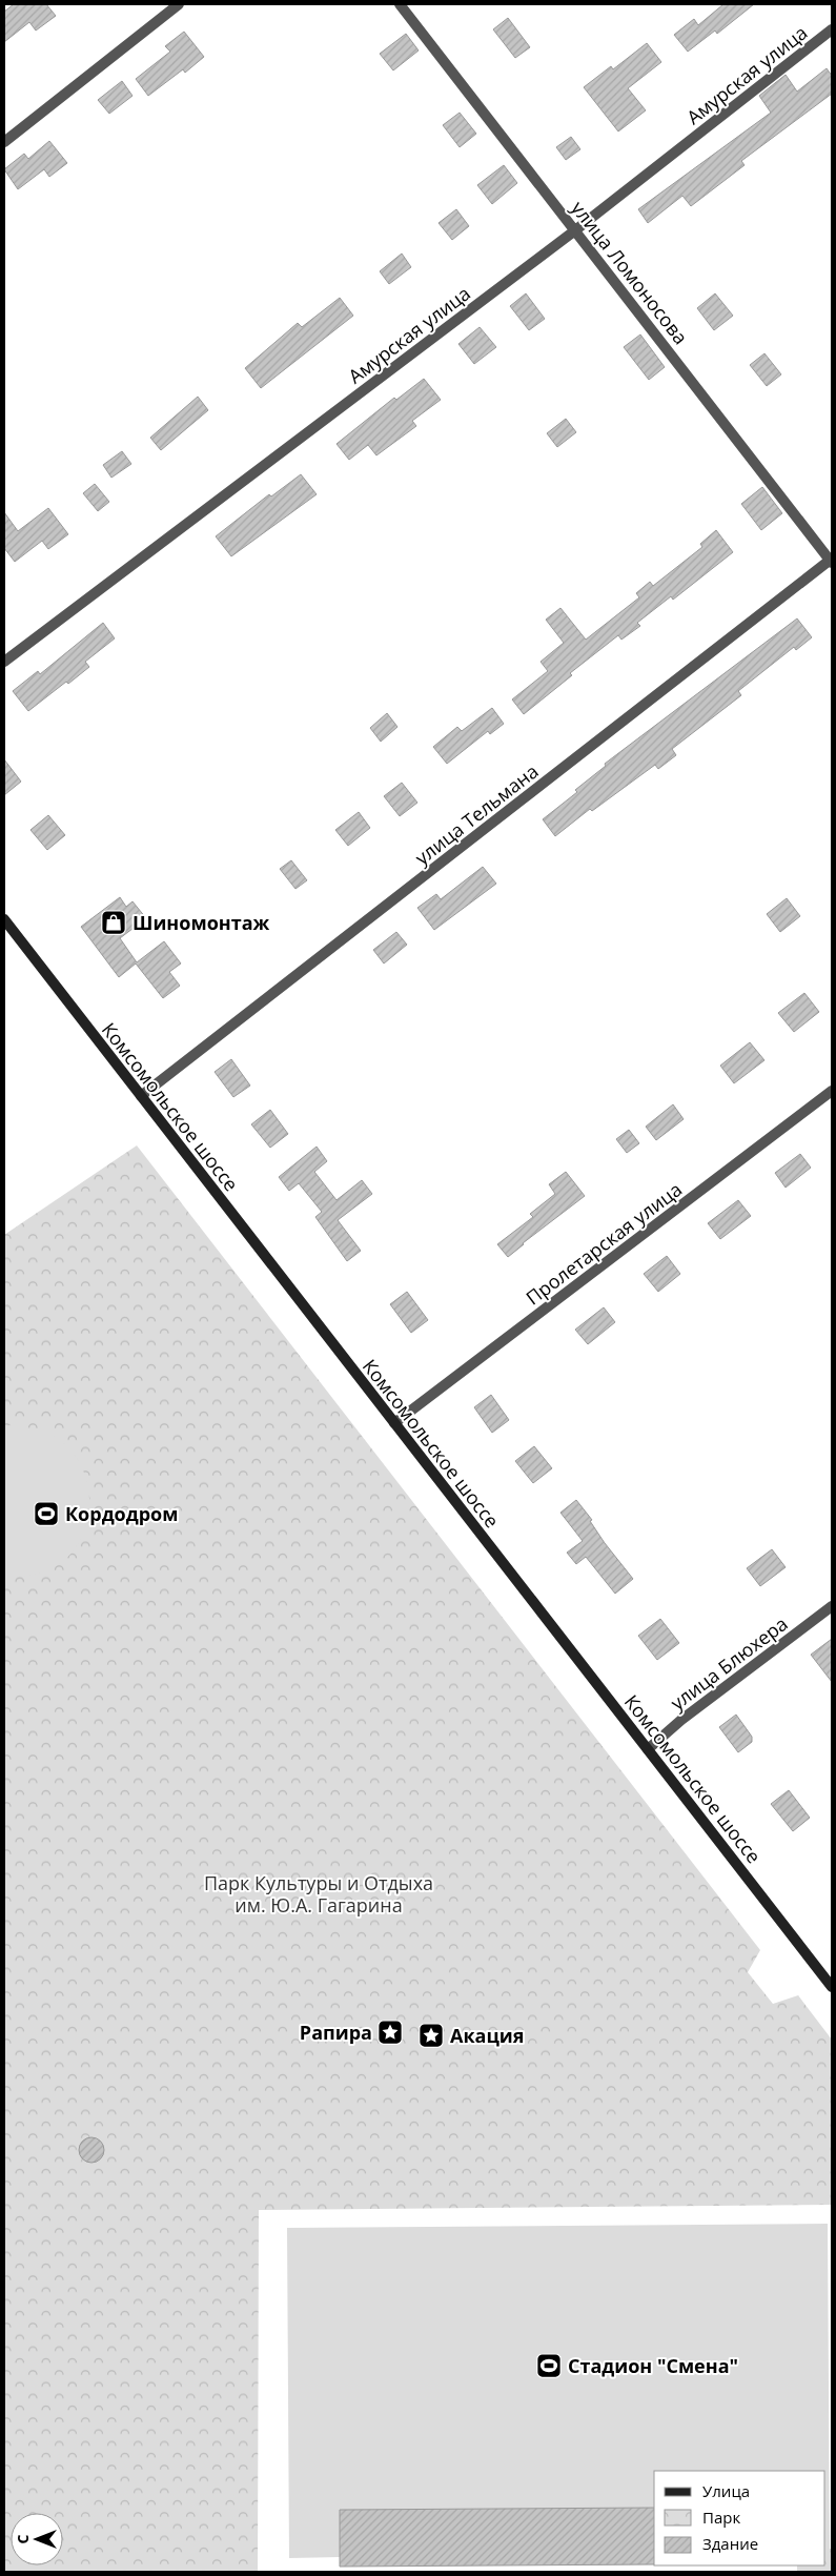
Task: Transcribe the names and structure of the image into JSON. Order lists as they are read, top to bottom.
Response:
{
  "streets": {
    "main road": ["Комсомольское шоссе"],
    "street": [
      "Амурская улица",
      "улица Ломоносова",
      "улица Тельмана",
      "Пролетарская улица",
      "улица Блюхера"
    ]
  },
  "crossings": [
    ["Амурская улица", "улица Ломоносова"],
    ["улица Ломоносова", "улица Тельмана"],
    ["улица Тельмана", "Комсомольское шоссе"],
    ["Комсомольское шоссе", "Пролетарская улица"],
    ["Комсомольское шоссе", "улица Блюхера"]
  ],
  "parks": ["Парк Культуры и Отдыха им. Ю.А. Гагарина"],
  "places": {
    "shop": ["Шиномонтаж"],
    "sports": ["Кордодром", "Стадион \"Смена\""],
    "place": ["Рапира", "Акация"]
  },
  "legend": ["Улица", "Парк", "Здание"],
  "north": "left"
}
